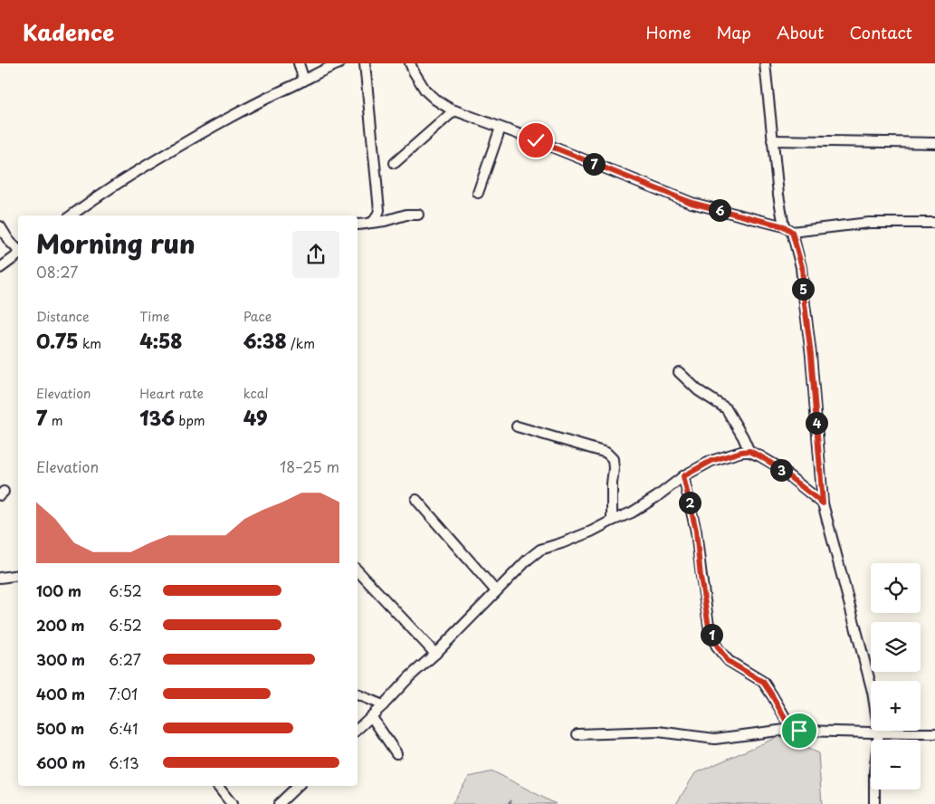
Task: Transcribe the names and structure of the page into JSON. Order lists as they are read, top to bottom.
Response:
{
  "page": {
    "header": "Kadence",
    "nav": [
      "Home",
      "Map",
      "About",
      "Contact"
    ],
    "pins": [
      "7",
      "6",
      "5",
      "4",
      "3",
      "2",
      "1"
    ],
    "heading": ["Morning run", "08:27"],
    "stats": [
      ["Distance", "0.75 km"],
      ["Time", "4:58"],
      ["Pace", "6:38 /km"],
      ["Elevation", "7 m"],
      ["Heart rate", "136 bpm"],
      ["kcal", "49"]
    ],
    "chart": ["Elevation", "18–25 m"],
    "map_buttons": ["+", "−"],
    "list": [
      {
        "name": "100 m",
        "note": "6:52"
      },
      {
        "name": "200 m",
        "note": "6:52"
      },
      {
        "name": "300 m",
        "note": "6:27"
      },
      {
        "name": "400 m",
        "note": "7:01"
      },
      {
        "name": "500 m",
        "note": "6:41"
      },
      {
        "name": "600 m",
        "note": "6:13"
      }
    ]
  }
}
